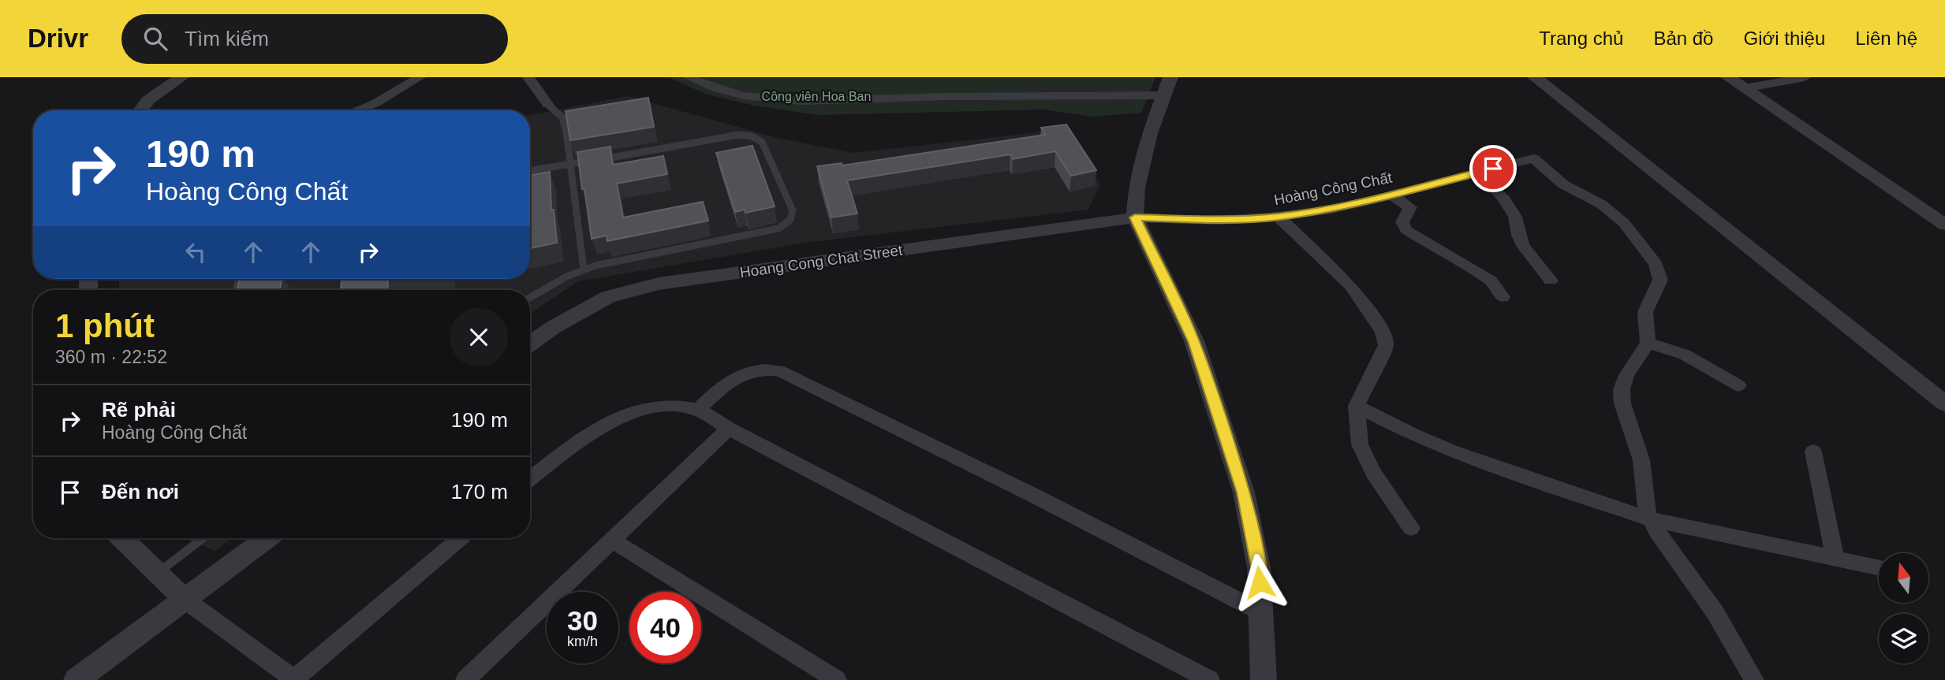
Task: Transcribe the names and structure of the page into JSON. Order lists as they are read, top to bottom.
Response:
{
  "streets": {
    "street": ["Hoàng Công Chất", "Hoang Cong Chat Street"]
  },
  "crossings": [
    ["Hoàng Công Chất", "Hoang Cong Chat Street"]
  ],
  "parks": ["Công viên Hoa Ban"],
  "north": "top",
  "page": {
    "header": "Drivr",
    "search": "Tìm kiếm",
    "nav": [
      "Trang chủ",
      "Bản đồ",
      "Giới thiệu",
      "Liên hệ"
    ],
    "turn": ["190 m", "Hoàng Công Chất"],
    "heading": ["1 phút", "360 m · 22:52"],
    "list": [
      {
        "name": "Rẽ phải",
        "note": "Hoàng Công Chất",
        "value": "190 m"
      },
      {
        "name": "Đến nơi",
        "value": "170 m"
      }
    ],
    "speed": "30 km/h",
    "limit": "40"
  }
}
